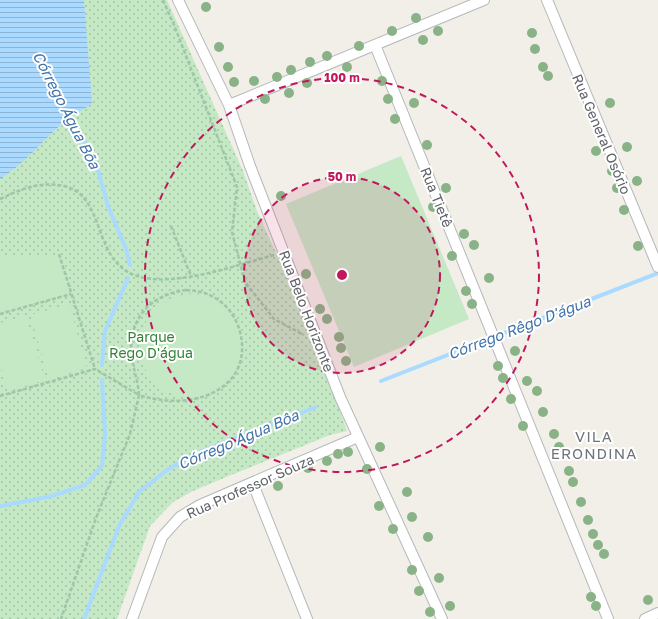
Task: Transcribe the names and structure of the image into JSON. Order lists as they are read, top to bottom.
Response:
{
  "streets": {
    "street": [
      "Rua General Osório",
      "Rua Tietê",
      "Rua Belo Horizonte",
      "Rua Professor Souza"
    ]
  },
  "crossings": [
    ["Rua Belo Horizonte", "Rua Professor Souza"]
  ],
  "districts": ["VILA ERONDINA"],
  "water": ["Córrego Água Bõa", "Córrego Rêgo D'água", "Córrego Água Bôa"],
  "parks": ["Parque Rego D'água"],
  "rings": ["100 m", "50 m"]
}
